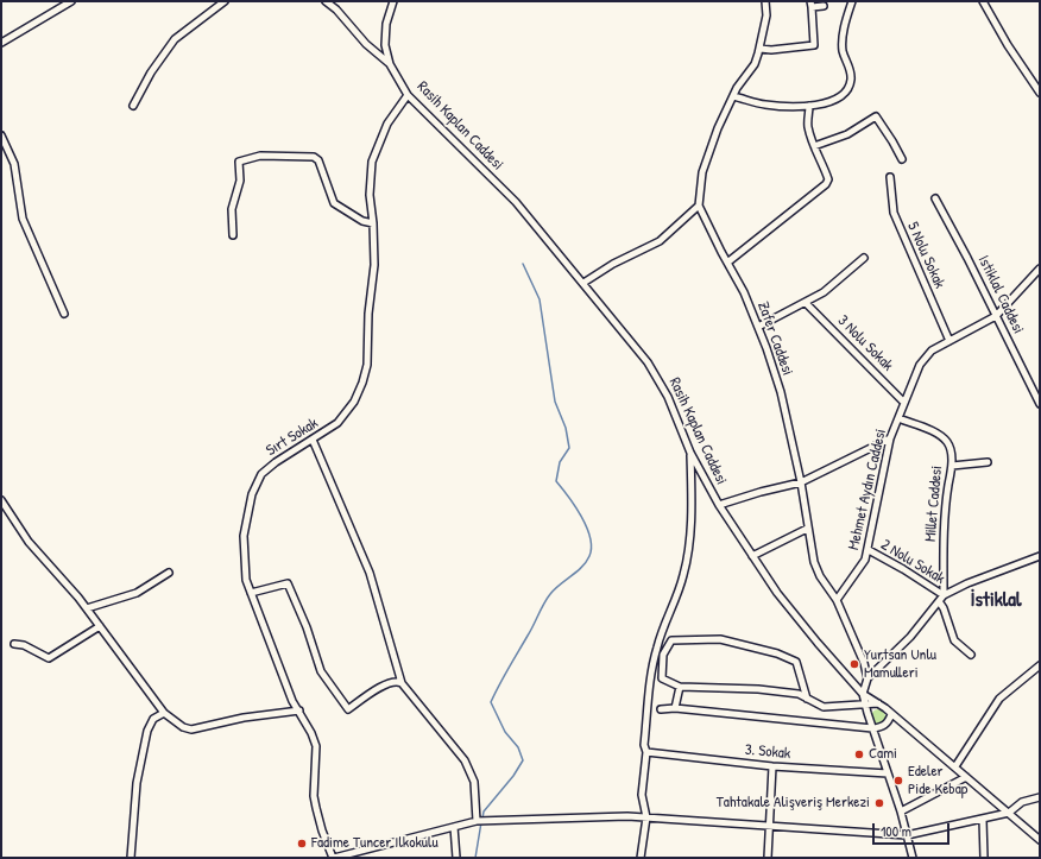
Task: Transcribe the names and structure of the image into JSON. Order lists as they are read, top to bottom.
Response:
{
  "streets": {
    "street": [
      "Rasih Kaplan Caddesi",
      "5 Nolu Sokak",
      "Istiklal Caddesi",
      "Zafer Caddesi",
      "3 Nolu Sokak",
      "Sırt Sokak",
      "Mehmet Aydın Caddesi",
      "Millet Caddesi",
      "2 Nolu Sokak",
      "3. Sokak"
    ]
  },
  "crossings": [
    ["Rasih Kaplan Caddesi", "Sırt Sokak"],
    ["5 Nolu Sokak", "Mehmet Aydın Caddesi"],
    ["Istiklal Caddesi", "Mehmet Aydın Caddesi"],
    ["Zafer Caddesi", "Mehmet Aydın Caddesi"],
    ["3 Nolu Sokak", "Mehmet Aydın Caddesi"],
    ["Mehmet Aydın Caddesi", "Millet Caddesi"],
    ["Mehmet Aydın Caddesi", "2 Nolu Sokak"],
    ["Millet Caddesi", "2 Nolu Sokak"]
  ],
  "districts": ["İstiklal"],
  "places": [
    "Yurtsan Unlu Mamulleri",
    "Cami",
    "Edeler Pide Kebap",
    "Tahtakale Alişveriş Merkezi",
    "Fadime Tuncer Ilkokulu"
  ],
  "scale_bar": "100 m"
}
